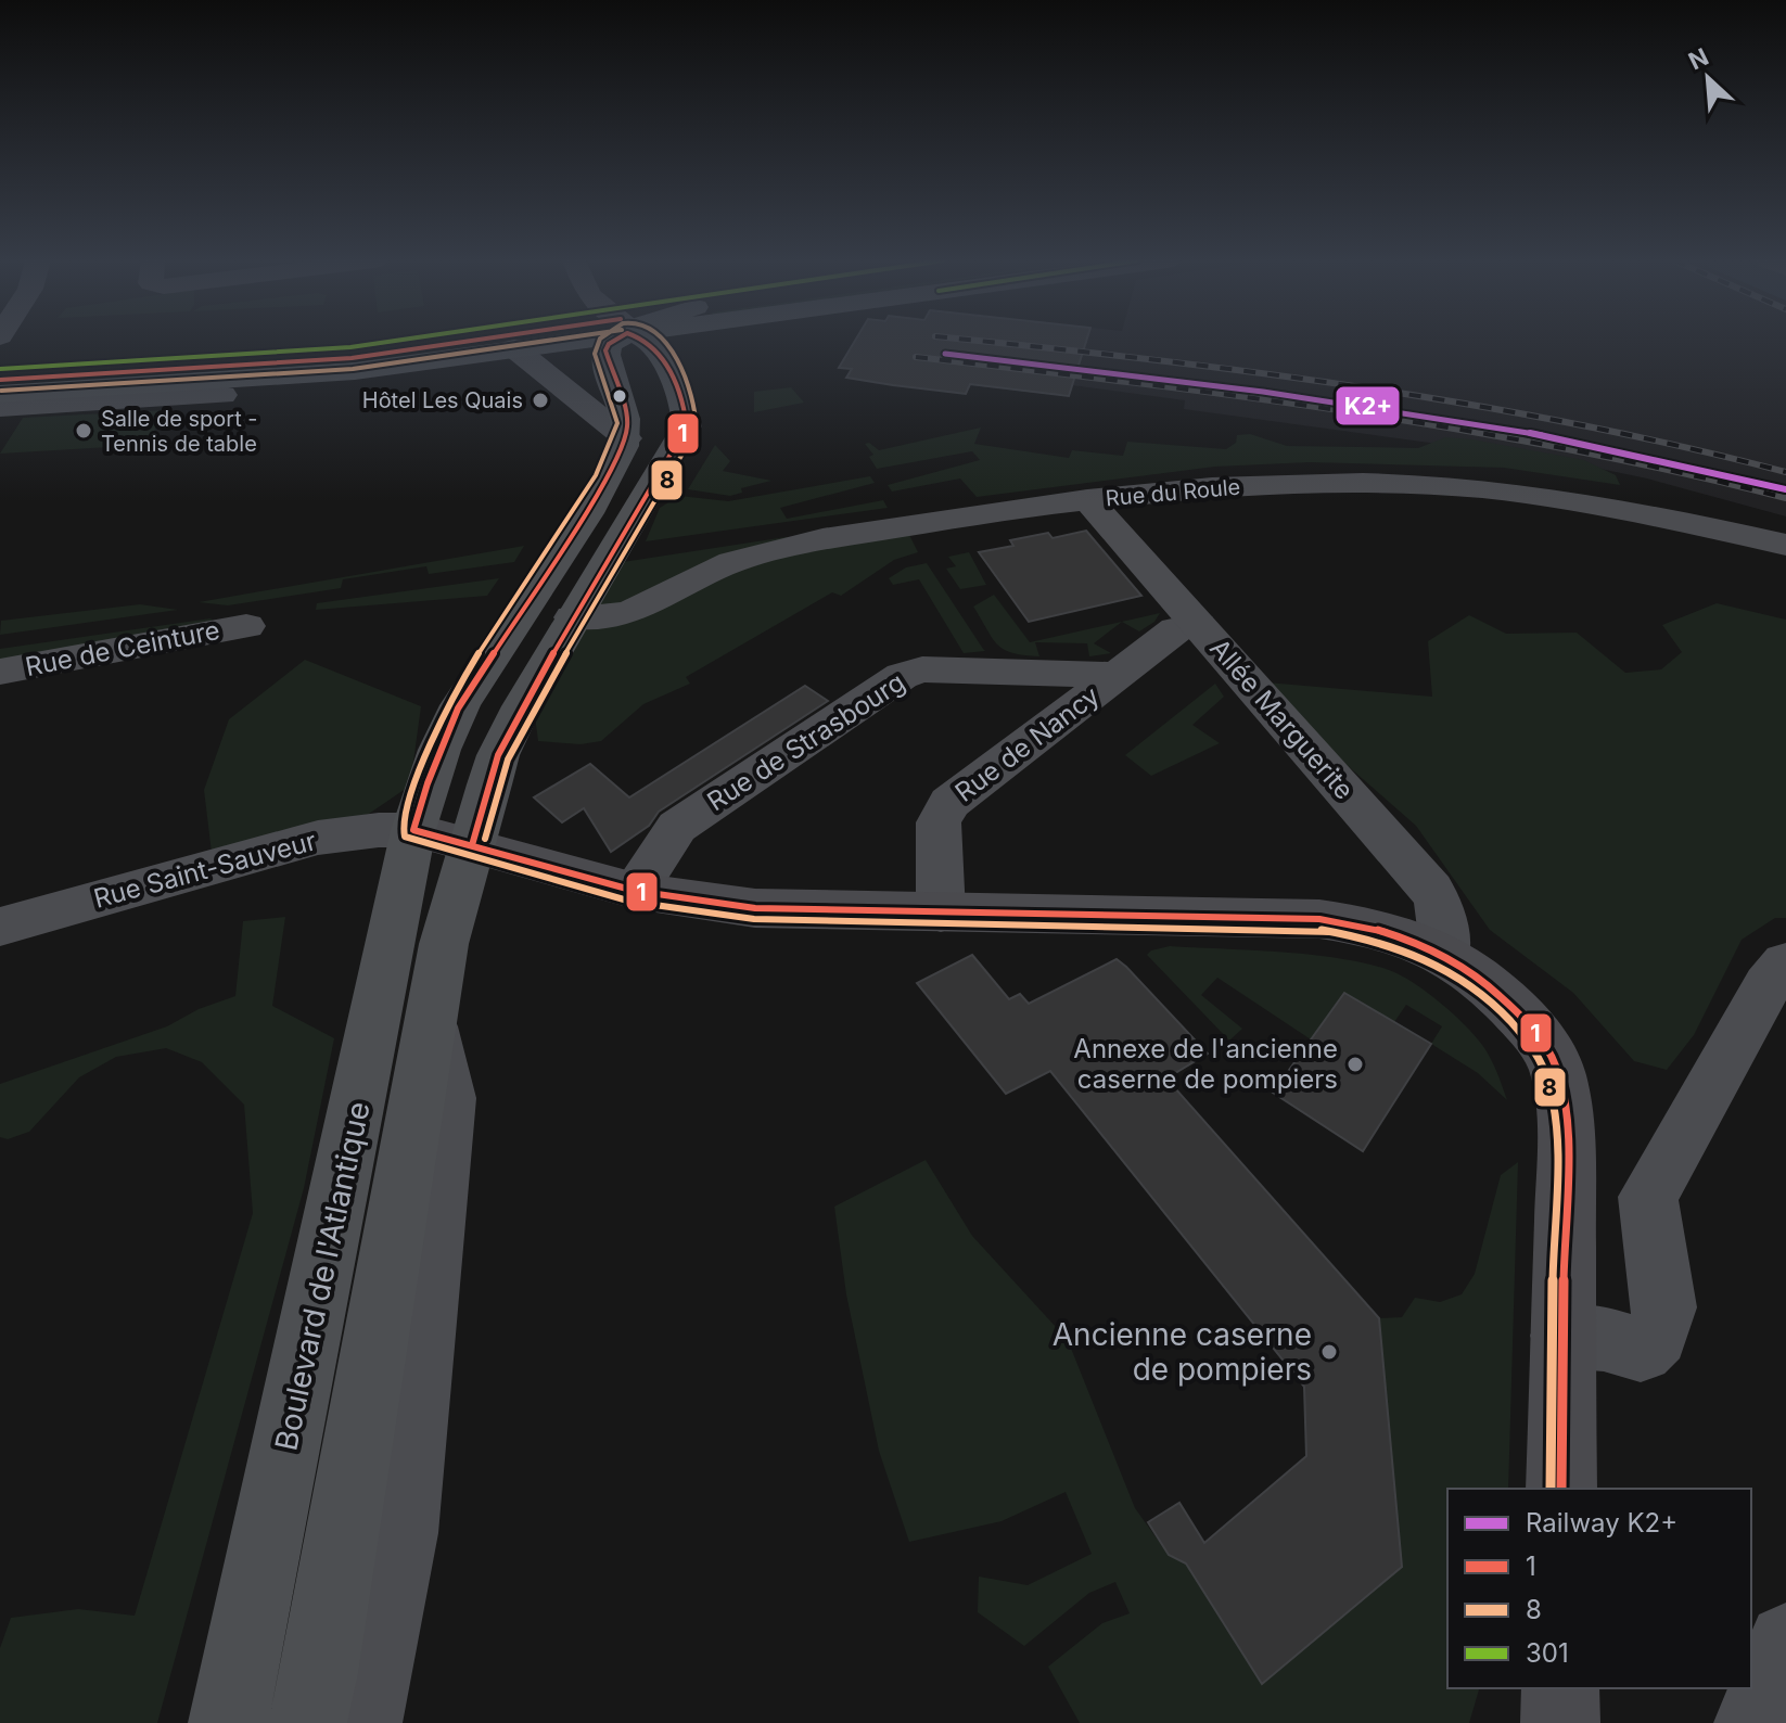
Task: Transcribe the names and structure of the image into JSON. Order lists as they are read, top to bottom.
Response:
{
  "streets": {
    "main road": ["Boulevard de l'Atlantique"],
    "street": [
      "Rue du Roule",
      "Rue de Ceinture",
      "Allée Marguerite",
      "Rue de Strasbourg",
      "Rue de Nancy",
      "Rue Saint-Sauveur"
    ]
  },
  "crossings": [
    ["Rue du Roule", "Allée Marguerite"],
    ["Allée Marguerite", "Rue de Nancy"],
    ["Rue de Strasbourg", "Rue de Nancy"],
    ["Rue Saint-Sauveur", "Boulevard de l'Atlantique"]
  ],
  "places": [
    "Hôtel Les Quais",
    "Salle de sport - Tennis de table",
    "Annexe de l'ancienne caserne de pompiers",
    "Ancienne caserne de pompiers"
  ],
  "lines": [
    "transit line 1",
    "transit line 8",
    "transit line 301",
    "rail line K2+"
  ],
  "legend": [
    "Railway K2+",
    "1",
    "8",
    "301"
  ],
  "north": "top left"
}
